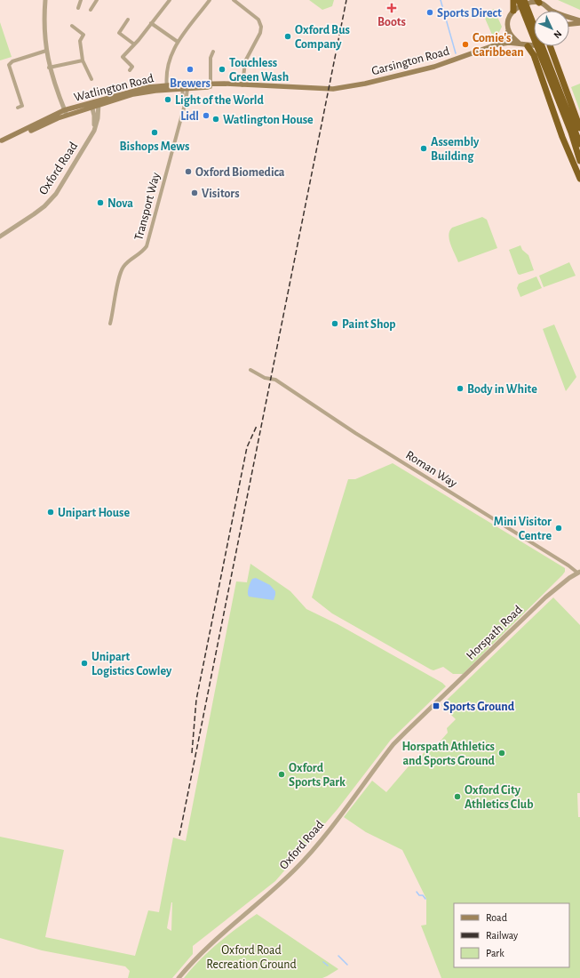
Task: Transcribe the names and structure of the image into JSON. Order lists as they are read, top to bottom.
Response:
{
  "streets": {
    "main road": ["Garsington Road", "Watlington Road"],
    "street": [
      "Oxford Road",
      "Transport Way",
      "Roman Way",
      "Horspath Road"
    ]
  },
  "crossings": [
    ["Garsington Road", "Watlington Road"],
    ["Watlington Road", "Oxford Road"],
    ["Watlington Road", "Transport Way"],
    ["Oxford Road", "Horspath Road"],
    ["Roman Way", "Horspath Road"]
  ],
  "parks": ["Oxford Road Recreation Ground"],
  "places": {
    "health": ["Boots"],
    "other": [
      "Sports Direct",
      "Oxford Bus Company",
      "Comie's Caribbean",
      "Brewers",
      "Touchless Green Wash",
      "Light of the World",
      "Lidl",
      "Watlington House",
      "Bishops Mews",
      "Assembly Building",
      "Oxford Biomedica",
      "Visitors",
      "Nova",
      "Paint Shop",
      "Body in White",
      "Unipart House",
      "Mini Visitor Centre",
      "Unipart Logistics Cowley",
      "Horspath Athletics and Sports Ground",
      "Oxford Sports Park",
      "Oxford City Athletics Club"
    ],
    "transit": ["Sports Ground"]
  },
  "legend": ["Road", "Railway", "Park"],
  "north": "bottom right"
}
